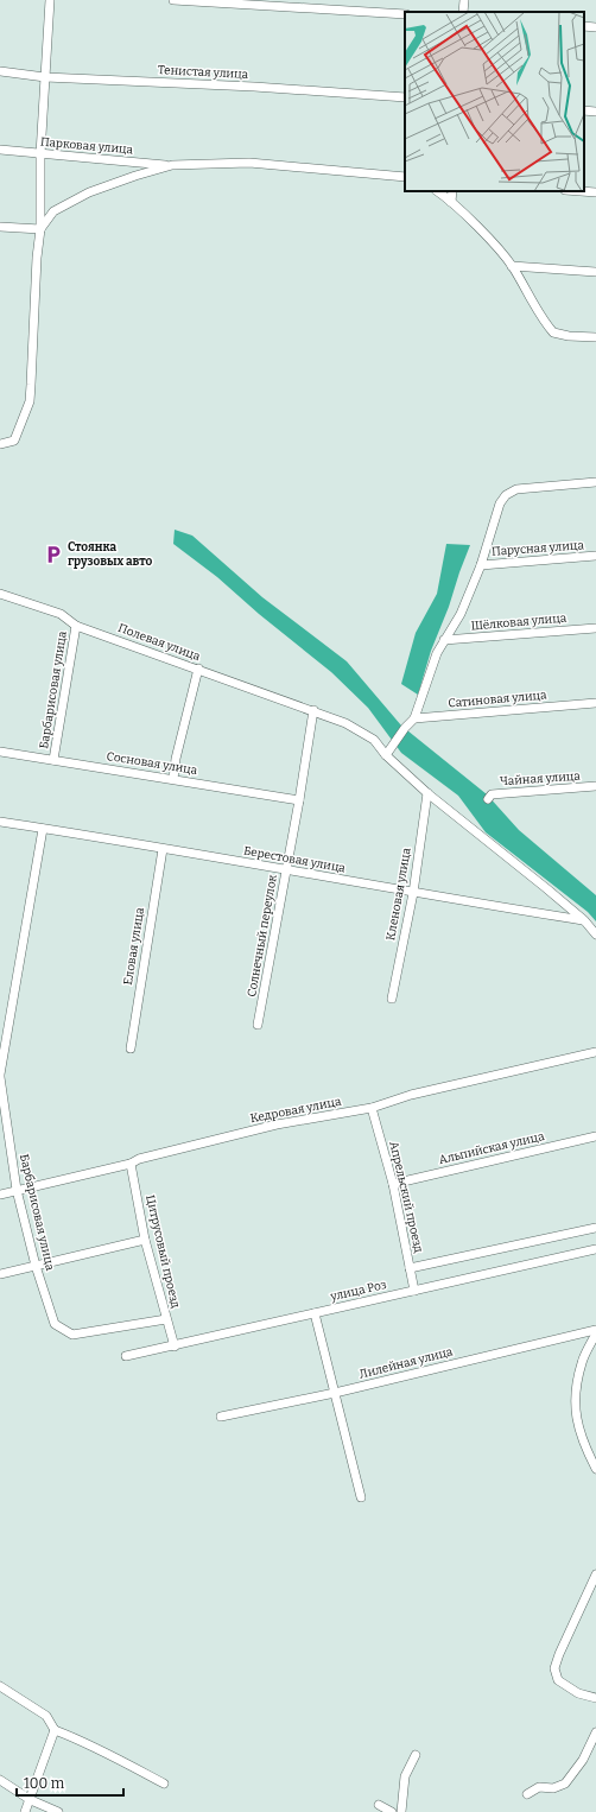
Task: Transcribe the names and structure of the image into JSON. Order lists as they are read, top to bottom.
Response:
{
  "streets": {
    "street": [
      "Тенистая улица",
      "Парковая улица",
      "Парусная улица",
      "Шёлковая улица",
      "Полевая улица",
      "Барбарисовая улица",
      "Сатиновая улица",
      "Сосновая улица",
      "Чайная улица",
      "Берестовая улица",
      "Кленовая улица",
      "Солнечный переулок",
      "Еловая улица",
      "Кедровая улица",
      "Альпийская улица",
      "Апрельский проезд",
      "Цитрусовый проезд",
      "улица Роз",
      "Лилейная улица"
    ]
  },
  "crossings": [
    ["Полевая улица", "Барбарисовая улица"],
    ["Полевая улица", "Берестовая улица"],
    ["Полевая улица", "Кленовая улица"],
    ["Полевая улица", "Солнечный переулок"],
    ["Барбарисовая улица", "Сосновая улица"],
    ["Барбарисовая улица", "Берестовая улица"],
    ["Барбарисовая улица", "Кедровая улица"],
    ["Барбарисовая улица", "Цитрусовый проезд"],
    ["Сосновая улица", "Солнечный переулок"],
    ["Берестовая улица", "Кленовая улица"],
    ["Берестовая улица", "Солнечный переулок"],
    ["Берестовая улица", "Еловая улица"],
    ["Кедровая улица", "Апрельский проезд"],
    ["Кедровая улица", "Цитрусовый проезд"],
    ["Альпийская улица", "Апрельский проезд"],
    ["Апрельский проезд", "улица Роз"],
    ["Цитрусовый проезд", "улица Роз"]
  ],
  "places": {
    "parking": ["Стоянка грузовых авто"]
  },
  "scale_bar": "100 m"
}
